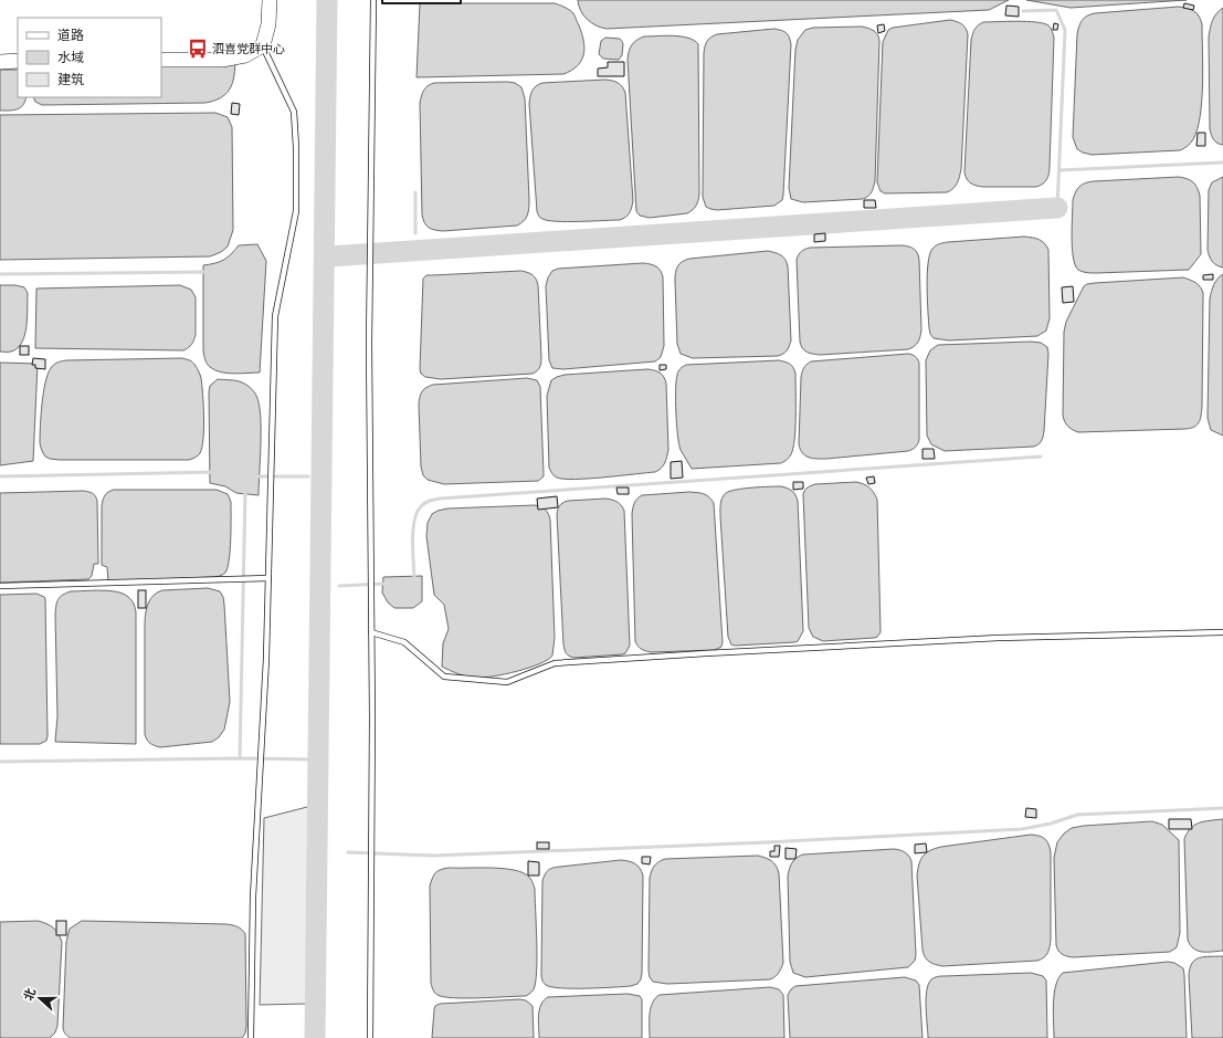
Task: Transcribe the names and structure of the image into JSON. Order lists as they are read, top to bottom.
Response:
{
  "places": {
    "bus stop": ["泗喜党群中心"]
  },
  "legend": ["道路", "水域", "建筑"],
  "north": "left"
}
